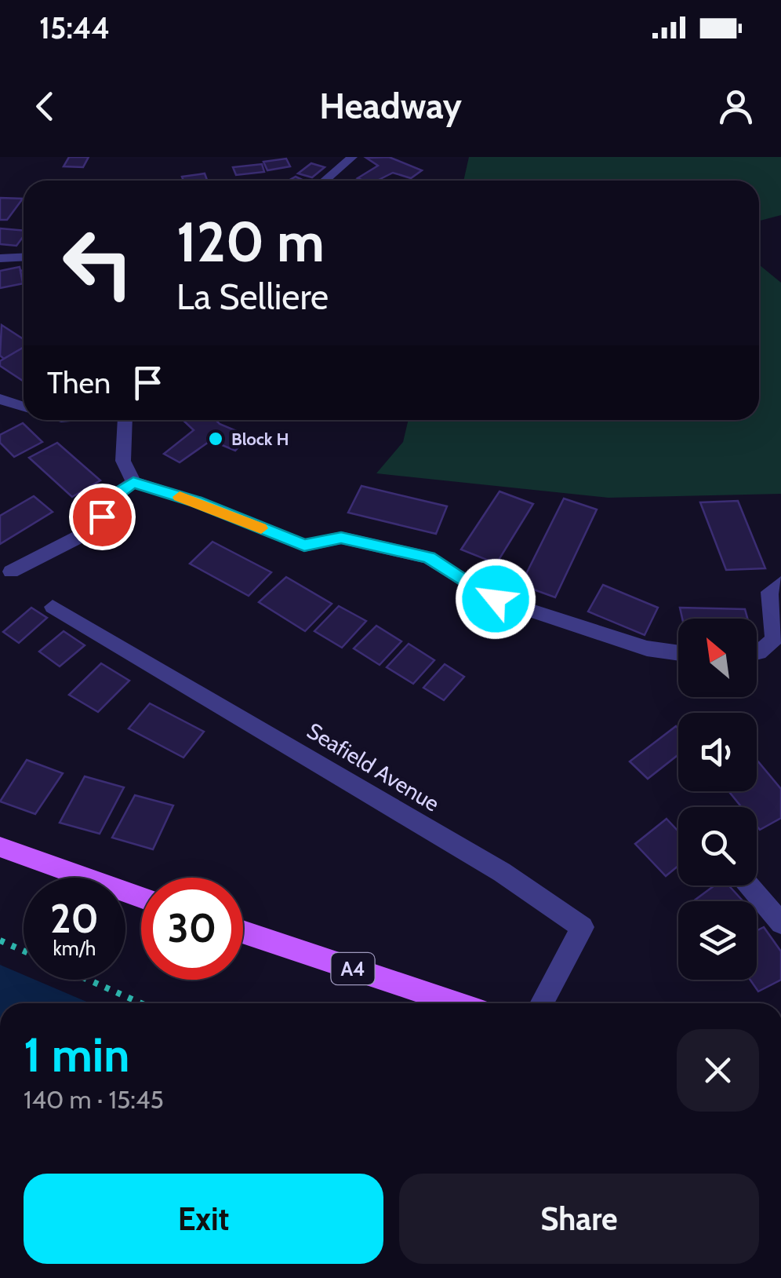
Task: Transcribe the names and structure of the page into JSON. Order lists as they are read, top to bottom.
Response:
{
  "streets": {
    "main road": ["A4"],
    "street": ["Seafield Avenue"]
  },
  "places": ["Block H"],
  "north": "top left",
  "page": {
    "status": "15:44",
    "header": "Headway",
    "turn": ["120 m", "La Selliere"],
    "then": "Then",
    "speed": "20 km/h",
    "limit": "30",
    "heading": ["1 min", "140 m · 15:45"],
    "buttons": ["Exit", "Share"]
  }
}
